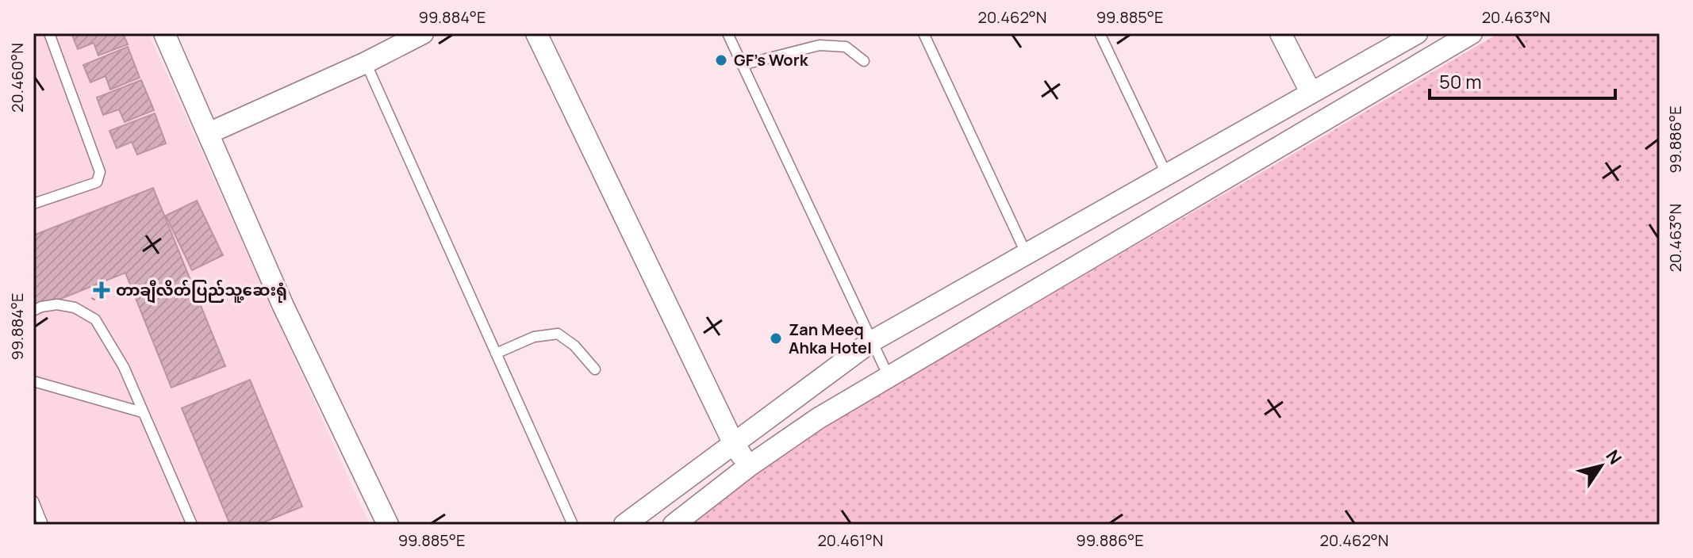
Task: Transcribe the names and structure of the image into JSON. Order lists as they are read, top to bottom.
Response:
{
  "places": {
    "other": ["GF's Work", "Zan Meeq Ahka Hotel"],
    "health": ["တာချီလိတ်ပြည်သူ့ဆေးရုံ"]
  },
  "scale_bar": "50 m",
  "north": "top right",
  "coordinates": [
    "99.884°E",
    "20.462°N",
    "99.885°E",
    "20.463°N",
    "20.460°N",
    "99.886°E",
    "20.461°N"
  ]
}
